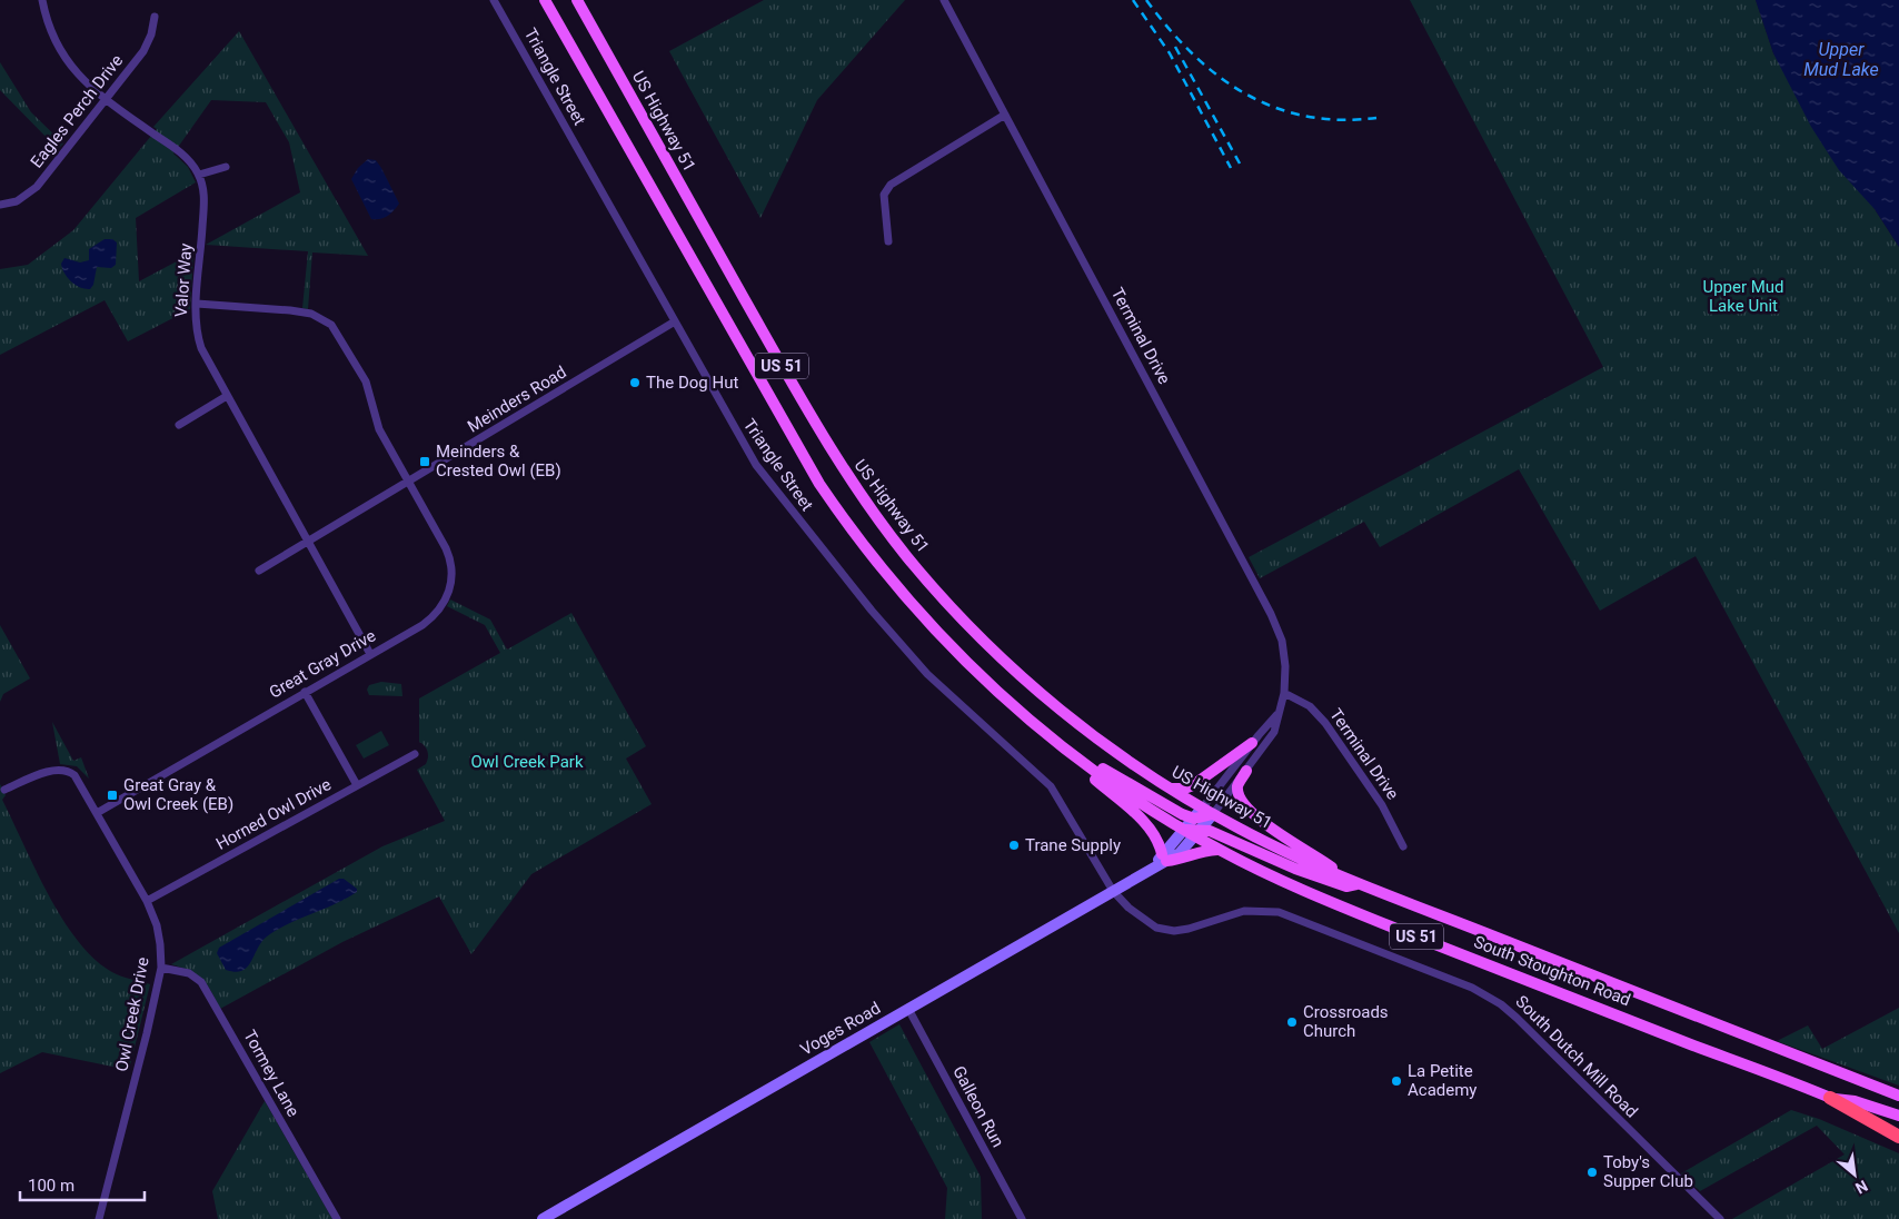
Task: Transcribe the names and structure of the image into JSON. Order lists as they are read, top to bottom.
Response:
{
  "streets": {
    "main road": ["US Highway 51", "US 51", "South Stoughton Road"],
    "street": [
      "Triangle Street",
      "Eagles Perch Drive",
      "Valor Way",
      "Terminal Drive",
      "Meinders Road",
      "Great Gray Drive",
      "Horned Owl Drive",
      "Owl Creek Drive",
      "Voges Road",
      "South Dutch Mill Road",
      "Tormey Lane",
      "Galleon Run"
    ]
  },
  "crossings": [
    ["Triangle Street", "Meinders Road"],
    ["Triangle Street", "Voges Road"],
    ["Triangle Street", "South Dutch Mill Road"],
    ["Eagles Perch Drive", "Valor Way"],
    ["US Highway 51", "Terminal Drive"],
    ["US Highway 51", "South Stoughton Road"],
    ["US Highway 51", "Voges Road"],
    ["Valor Way", "Meinders Road"],
    ["Valor Way", "Great Gray Drive"],
    ["Terminal Drive", "Voges Road"],
    ["US 51", "South Stoughton Road"],
    ["US 51", "Voges Road"],
    ["Meinders Road", "Great Gray Drive"],
    ["Great Gray Drive", "Owl Creek Drive"],
    ["Horned Owl Drive", "Owl Creek Drive"],
    ["South Stoughton Road", "Voges Road"],
    ["Owl Creek Drive", "Tormey Lane"],
    ["Voges Road", "South Dutch Mill Road"],
    ["Voges Road", "Galleon Run"]
  ],
  "water": ["Upper Mud Lake"],
  "parks": ["Upper Mud Lake Unit", "Owl Creek Park"],
  "places": {
    "other": [
      "The Dog Hut",
      "Trane Supply",
      "Crossroads Church",
      "La Petite Academy",
      "Toby's Supper Club"
    ],
    "transit": ["Meinders & Crested Owl (EB)", "Great Gray & Owl Creek (EB)"]
  },
  "scale_bar": "100 m",
  "north": "bottom right"
}
